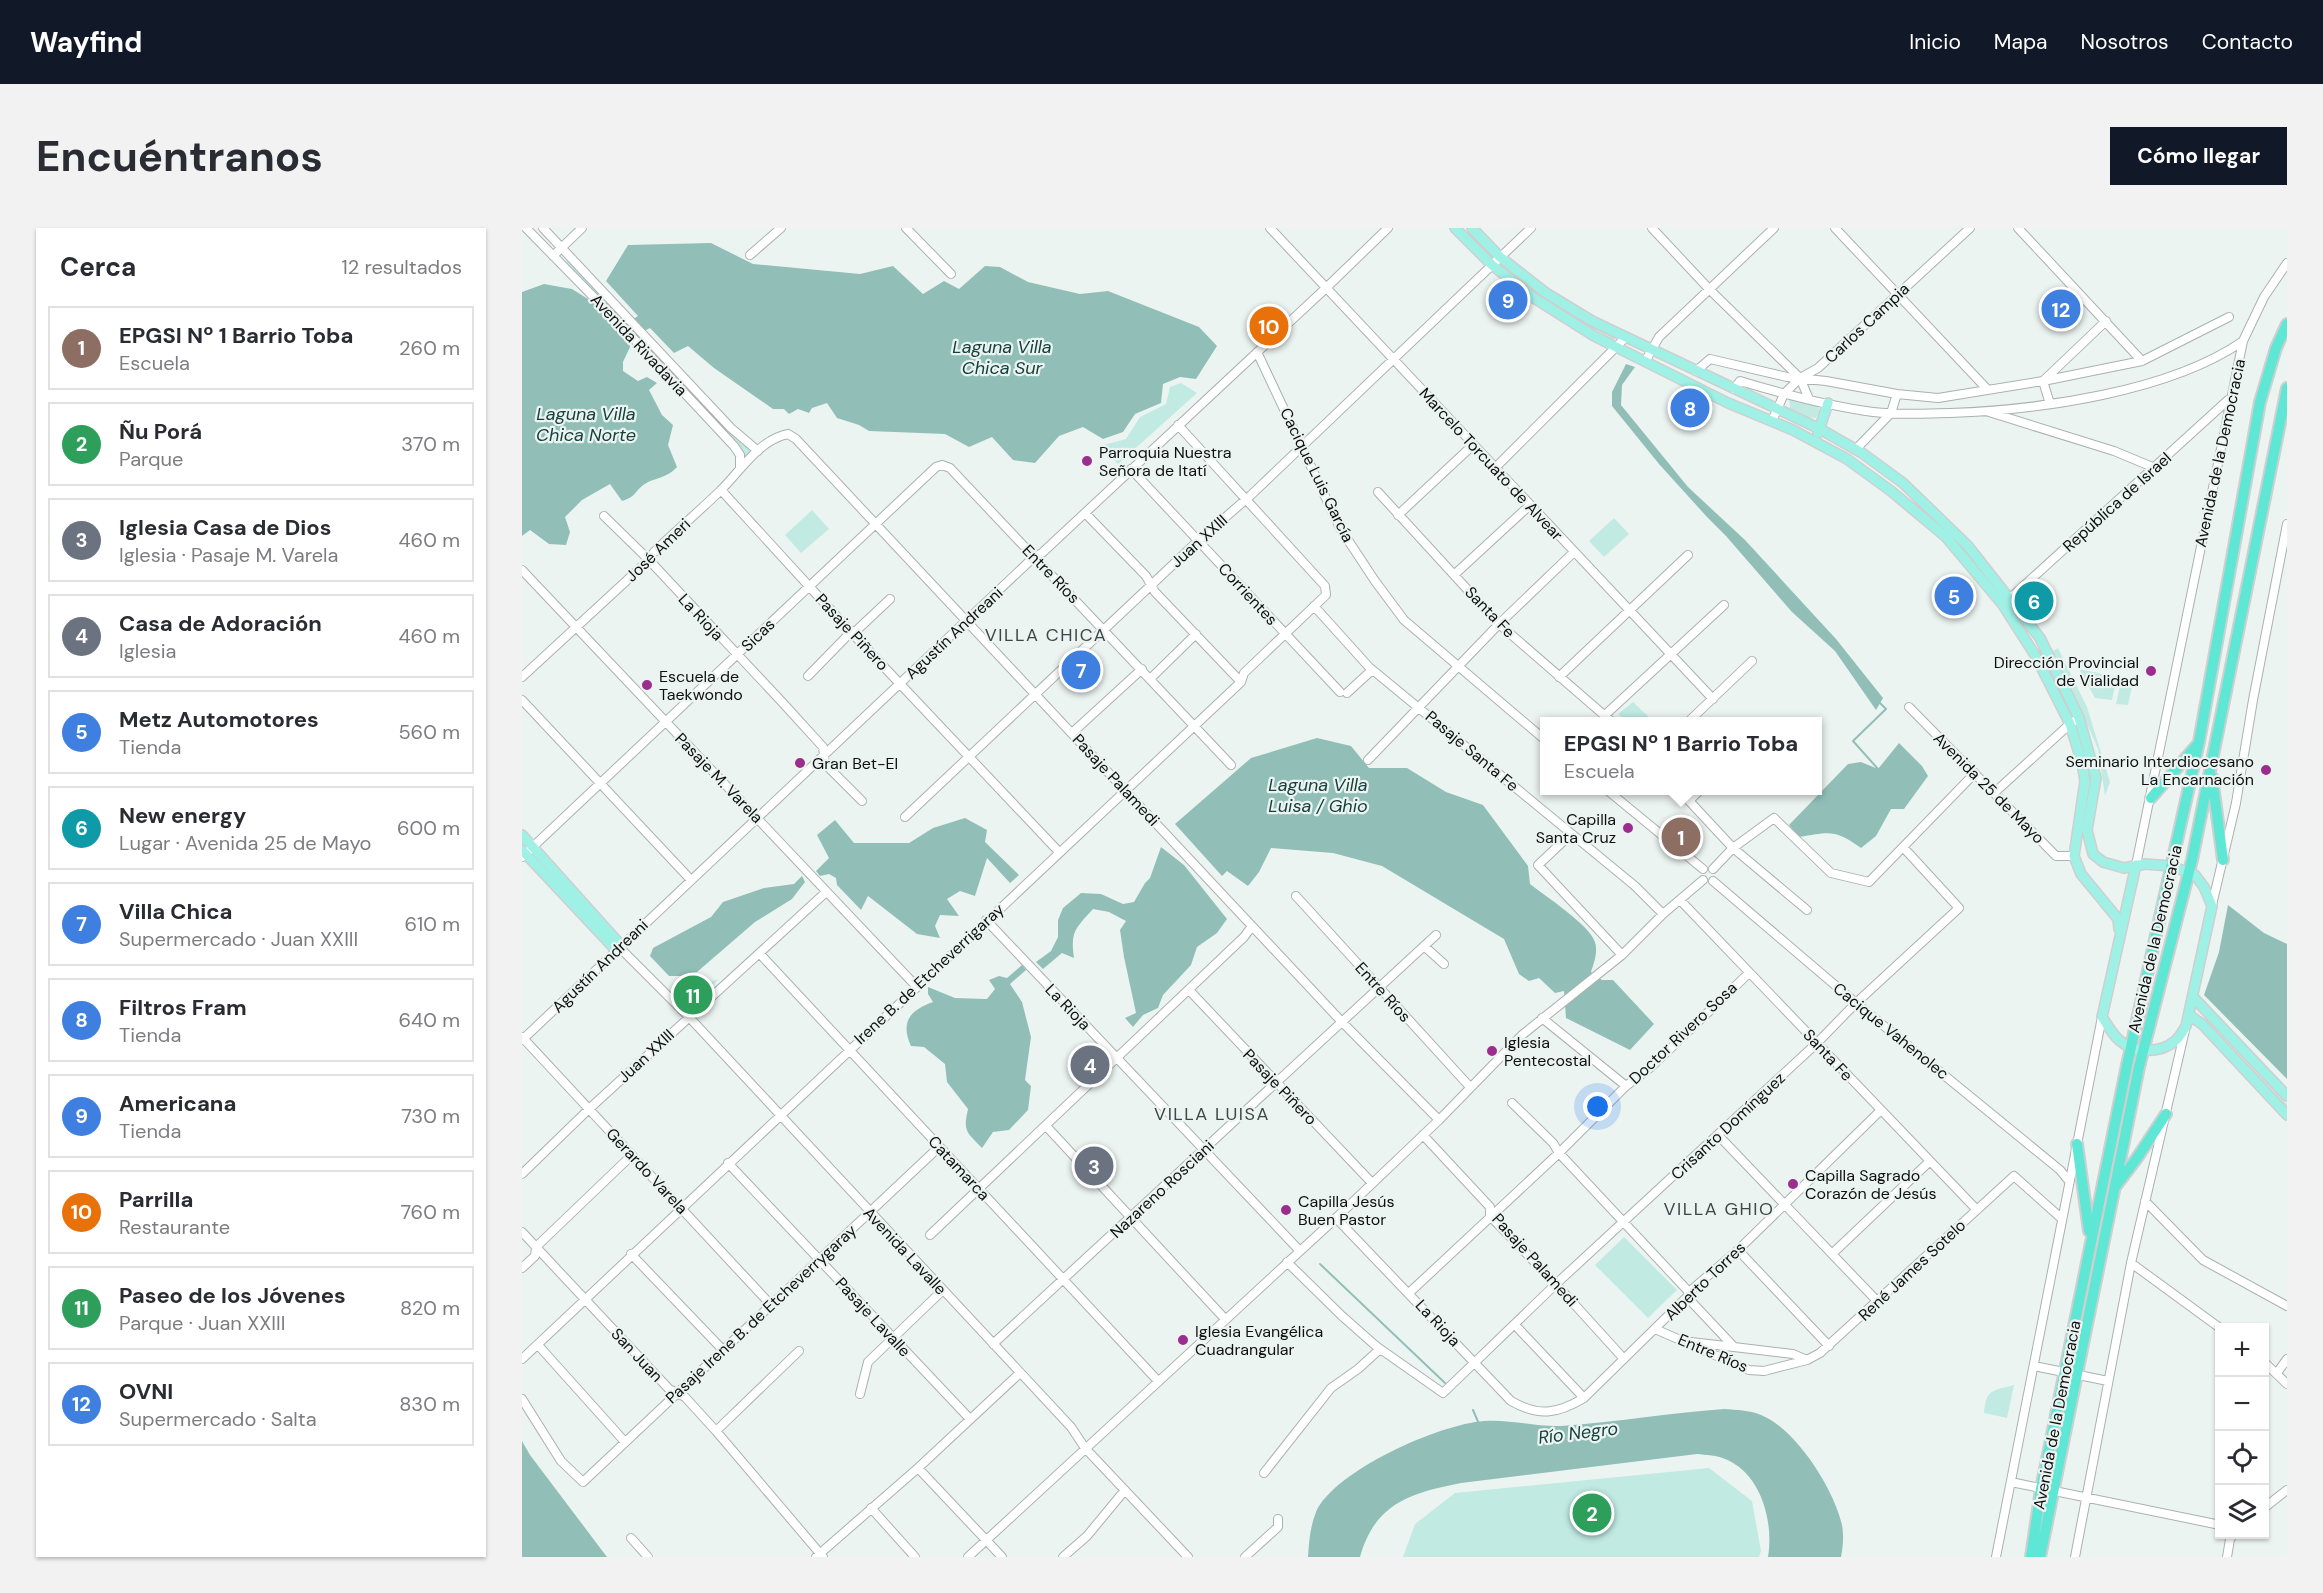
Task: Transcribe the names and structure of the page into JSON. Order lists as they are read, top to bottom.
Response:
{
  "streets": {
    "highway": ["Avenida de la Democracia"],
    "main road": ["Avenida Lavalle"],
    "street": [
      "Carlos Campia",
      "Avenida Rivadavia",
      "Marcelo Torcuato de Alvear",
      "Cacique Luis García",
      "República de Israel",
      "Juan XXIII",
      "José Ameri",
      "Entre Ríos",
      "Corrientes",
      "Santa Fe",
      "La Rioja",
      "Pasaje Piñero",
      "Agustín Andreani",
      "Sicas",
      "Pasaje Santa Fe",
      "Pasaje M. Varela",
      "Pasaje Palamedi",
      "Avenida 25 de Mayo",
      "Irene B. de Etcheverrigaray",
      "Cacique Vahenolec",
      "Doctor Rivero Sosa",
      "Crisanto Domínguez",
      "Catamarca",
      "Gerardo Varela",
      "Nazareno Rosciani",
      "René James Sotelo",
      "Alberto Torres",
      "Pasaje Irene B. de Etcheverrygaray",
      "Pasaje Lavalle",
      "San Juan"
    ]
  },
  "crossings": [
    ["Avenida Rivadavia", "José Ameri"],
    ["Avenida de la Democracia", "República de Israel"],
    ["Avenida de la Democracia", "Cacique Vahenolec"],
    ["Avenida de la Democracia", "René James Sotelo"],
    ["Marcelo Torcuato de Alvear", "Juan XXIII"],
    ["Marcelo Torcuato de Alvear", "Agustín Andreani"],
    ["Cacique Luis García", "Juan XXIII"],
    ["Cacique Luis García", "Agustín Andreani"],
    ["Juan XXIII", "Entre Ríos"],
    ["Juan XXIII", "Corrientes"],
    ["Juan XXIII", "Pasaje Piñero"],
    ["Juan XXIII", "Pasaje M. Varela"],
    ["Juan XXIII", "Pasaje Palamedi"],
    ["Juan XXIII", "Irene B. de Etcheverrigaray"],
    ["Juan XXIII", "Catamarca"],
    ["Juan XXIII", "Gerardo Varela"],
    ["Juan XXIII", "Avenida Lavalle"],
    ["José Ameri", "La Rioja"],
    ["José Ameri", "Pasaje Piñero"],
    ["José Ameri", "Pasaje M. Varela"],
    ["José Ameri", "Pasaje Palamedi"],
    ["Entre Ríos", "Agustín Andreani"],
    ["Entre Ríos", "Sicas"],
    ["Entre Ríos", "Irene B. de Etcheverrigaray"],
    ["Entre Ríos", "Doctor Rivero Sosa"],
    ["Entre Ríos", "Crisanto Domínguez"],
    ["Entre Ríos", "Nazareno Rosciani"],
    ["Entre Ríos", "René James Sotelo"],
    ["Entre Ríos", "Alberto Torres"],
    ["Corrientes", "Agustín Andreani"],
    ["Corrientes", "Pasaje Santa Fe"],
    ["Corrientes", "Irene B. de Etcheverrigaray"],
    ["Santa Fe", "Doctor Rivero Sosa"],
    ["Santa Fe", "Crisanto Domínguez"],
    ["Santa Fe", "René James Sotelo"],
    ["Santa Fe", "Alberto Torres"],
    ["La Rioja", "Agustín Andreani"],
    ["La Rioja", "Sicas"],
    ["La Rioja", "Irene B. de Etcheverrigaray"],
    ["La Rioja", "Doctor Rivero Sosa"],
    ["La Rioja", "Crisanto Domínguez"],
    ["La Rioja", "Nazareno Rosciani"],
    ["La Rioja", "Alberto Torres"],
    ["Pasaje Piñero", "Agustín Andreani"],
    ["Pasaje Piñero", "Sicas"],
    ["Pasaje Piñero", "Irene B. de Etcheverrigaray"],
    ["Pasaje Piñero", "Nazareno Rosciani"],
    ["Agustín Andreani", "Pasaje M. Varela"],
    ["Agustín Andreani", "Pasaje Palamedi"],
    ["Agustín Andreani", "Gerardo Varela"],
    ["Agustín Andreani", "Avenida Lavalle"],
    ["Sicas", "Pasaje M. Varela"],
    ["Sicas", "Pasaje Palamedi"],
    ["Sicas", "Avenida Lavalle"],
    ["Pasaje Santa Fe", "Irene B. de Etcheverrigaray"],
    ["Pasaje M. Varela", "Irene B. de Etcheverrigaray"],
    ["Pasaje Palamedi", "Irene B. de Etcheverrigaray"],
    ["Pasaje Palamedi", "Doctor Rivero Sosa"],
    ["Pasaje Palamedi", "Crisanto Domínguez"],
    ["Pasaje Palamedi", "Nazareno Rosciani"],
    ["Pasaje Palamedi", "Alberto Torres"],
    ["Irene B. de Etcheverrigaray", "Catamarca"],
    ["Irene B. de Etcheverrigaray", "Gerardo Varela"],
    ["Irene B. de Etcheverrigaray", "Avenida Lavalle"],
    ["Irene B. de Etcheverrigaray", "Pasaje Lavalle"],
    ["Irene B. de Etcheverrigaray", "San Juan"],
    ["Cacique Vahenolec", "Crisanto Domínguez"],
    ["Catamarca", "Nazareno Rosciani"],
    ["Catamarca", "Pasaje Irene B. de Etcheverrygaray"],
    ["Gerardo Varela", "Pasaje Irene B. de Etcheverrygaray"],
    ["Nazareno Rosciani", "Avenida Lavalle"],
    ["Avenida Lavalle", "Pasaje Irene B. de Etcheverrygaray"],
    ["Pasaje Irene B. de Etcheverrygaray", "Pasaje Lavalle"],
    ["Pasaje Irene B. de Etcheverrygaray", "San Juan"]
  ],
  "districts": ["VILLA CHICA", "VILLA LUISA", "VILLA GHIO"],
  "water": [
    "Laguna Villa Chica Sur",
    "Laguna Villa Chica Norte",
    "Laguna Villa Luisa / Ghio",
    "Río Negro"
  ],
  "places": [
    "Parroquia Nuestra Señora de Itatí",
    "Dirección Provincial de Vialidad",
    "Escuela de Taekwondo",
    "Gran Bet-El",
    "Seminario Interdiocesano La Encarnación",
    "Capilla Santa Cruz",
    "Iglesia Pentecostal",
    "Capilla Sagrado Corazón de Jesús",
    "Capilla Jesús Buen Pastor",
    "Iglesia Evangélica Cuadrangular"
  ],
  "page": {
    "header": "Wayfind",
    "nav": [
      "Inicio",
      "Mapa",
      "Nosotros",
      "Contacto"
    ],
    "buttons": "Cómo llegar",
    "title": "Encuéntranos",
    "heading": ["Cerca", "12 resultados"],
    "pins": [
      "9",
      "12",
      "10",
      "8",
      "5",
      "6",
      "7",
      "1",
      "11",
      "4",
      "3",
      "2"
    ],
    "list": [
      {
        "mark": "1",
        "name": "EPGSI Nº 1 Barrio Toba",
        "note": "Escuela",
        "value": "260 m"
      },
      {
        "mark": "2",
        "name": "Ñu Porá",
        "note": "Parque",
        "value": "370 m"
      },
      {
        "mark": "3",
        "name": "Iglesia Casa de Dios",
        "note": "Iglesia · Pasaje M. Varela",
        "value": "460 m"
      },
      {
        "mark": "4",
        "name": "Casa de Adoración",
        "note": "Iglesia",
        "value": "460 m"
      },
      {
        "mark": "5",
        "name": "Metz Automotores",
        "note": "Tienda",
        "value": "560 m"
      },
      {
        "mark": "6",
        "name": "New energy",
        "note": "Lugar · Avenida 25 de Mayo",
        "value": "600 m"
      },
      {
        "mark": "7",
        "name": "Villa Chica",
        "note": "Supermercado · Juan XXIII",
        "value": "610 m"
      },
      {
        "mark": "8",
        "name": "Filtros Fram",
        "note": "Tienda",
        "value": "640 m"
      },
      {
        "mark": "9",
        "name": "Americana",
        "note": "Tienda",
        "value": "730 m"
      },
      {
        "mark": "10",
        "name": "Parrilla",
        "note": "Restaurante",
        "value": "760 m"
      },
      {
        "mark": "11",
        "name": "Paseo de los Jóvenes",
        "note": "Parque · Juan XXIII",
        "value": "820 m"
      },
      {
        "mark": "12",
        "name": "OVNI",
        "note": "Supermercado · Salta",
        "value": "830 m"
      }
    ],
    "popup": ["EPGSI Nº 1 Barrio Toba", "Escuela"],
    "map_buttons": ["+", "−"]
  }
}
